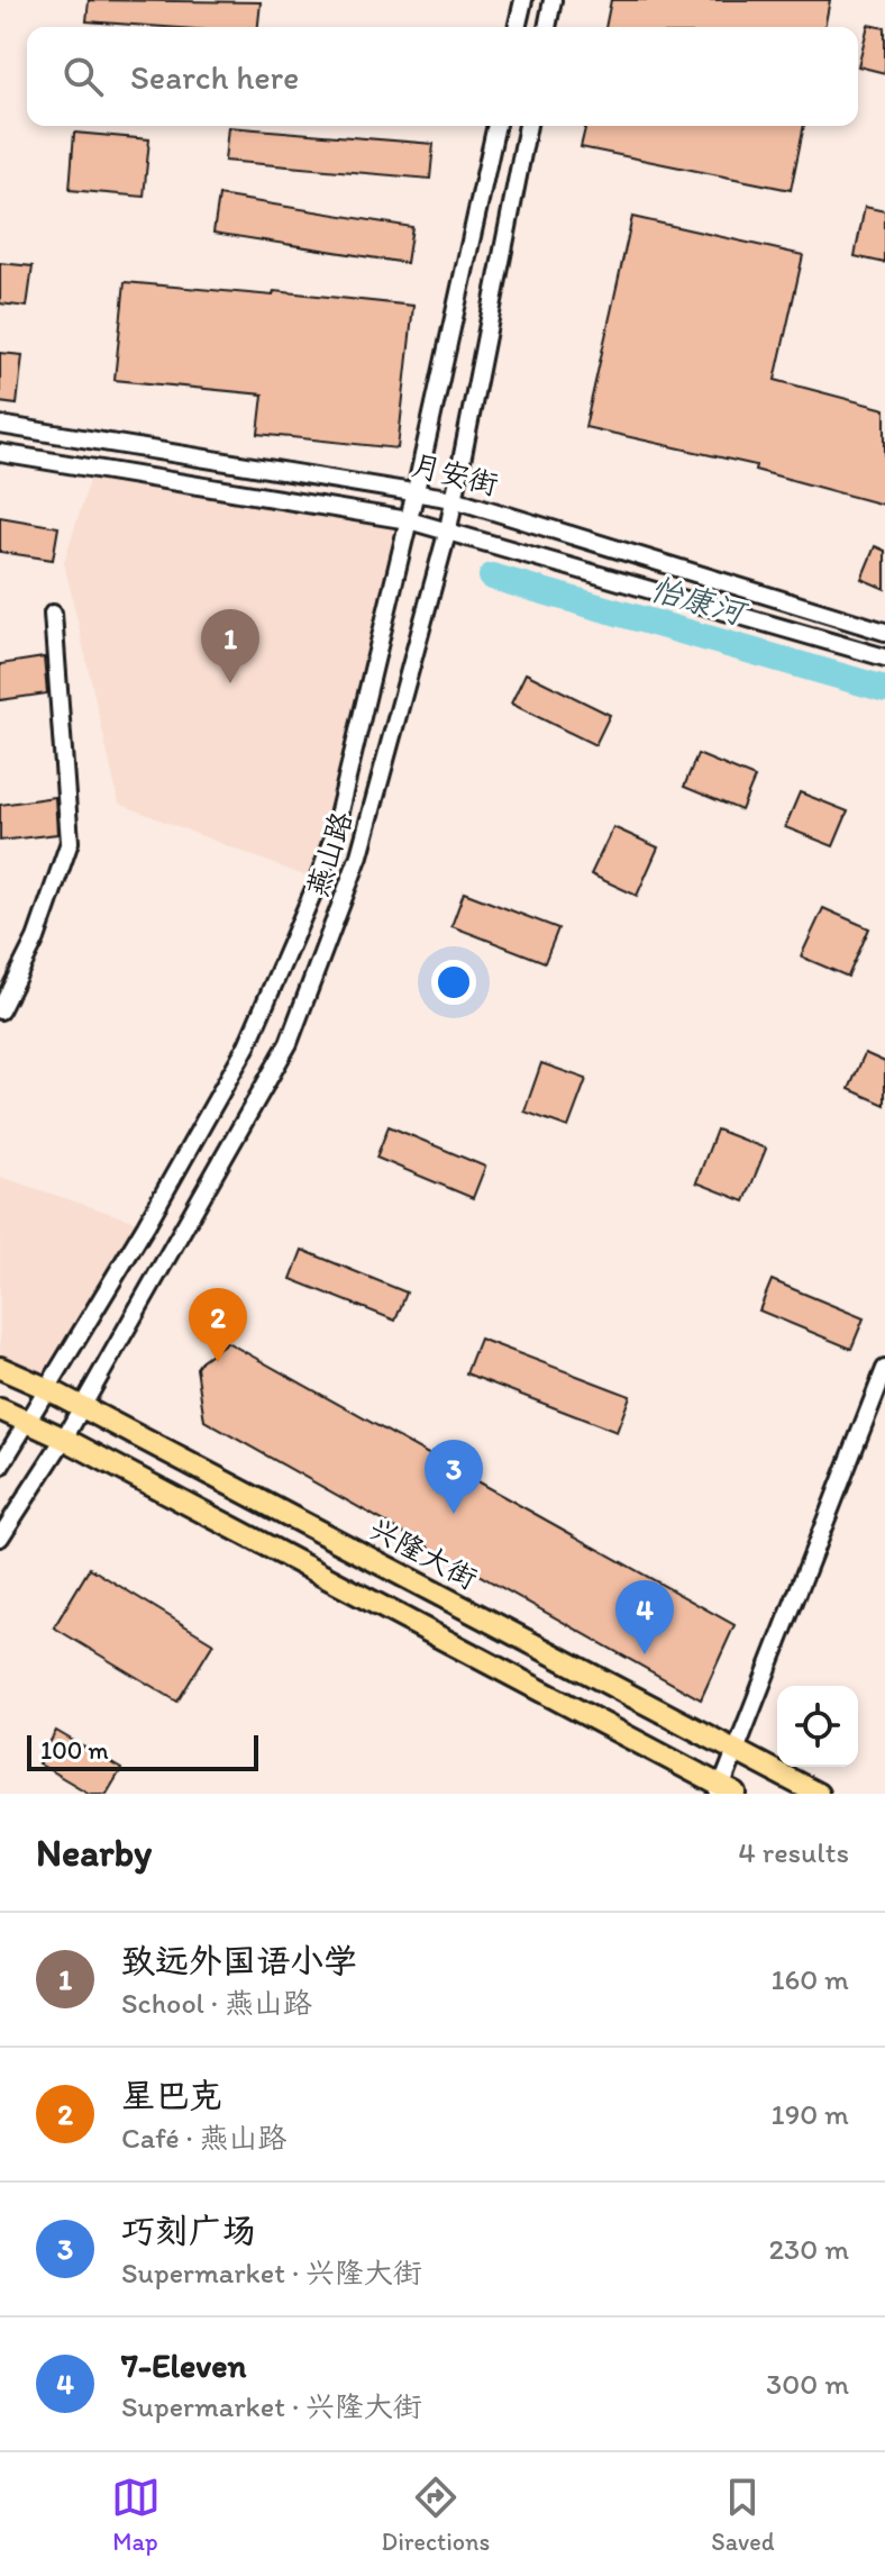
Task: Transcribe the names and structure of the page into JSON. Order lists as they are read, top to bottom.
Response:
{
  "streets": {
    "main road": ["兴隆大街"],
    "street": ["月安街", "燕山路"]
  },
  "crossings": [
    ["月安街", "燕山路"],
    ["燕山路", "兴隆大街"]
  ],
  "water": ["怡康河"],
  "scale_bar": "100 m",
  "page": {
    "search": "Search here",
    "pins": [
      "1",
      "2",
      "3",
      "4"
    ],
    "scale": "100 m",
    "heading": ["Nearby", "4 results"],
    "list": [
      {
        "mark": "1",
        "name": "致远外国语小学",
        "note": "School · 燕山路",
        "value": "160 m"
      },
      {
        "mark": "2",
        "name": "星巴克",
        "note": "Café · 燕山路",
        "value": "190 m"
      },
      {
        "mark": "3",
        "name": "巧刻广场",
        "note": "Supermarket · 兴隆大街",
        "value": "230 m"
      },
      {
        "mark": "4",
        "name": "7-Eleven",
        "note": "Supermarket · 兴隆大街",
        "value": "300 m"
      }
    ],
    "nav": ["Map", "Directions", "Saved"]
  }
}
